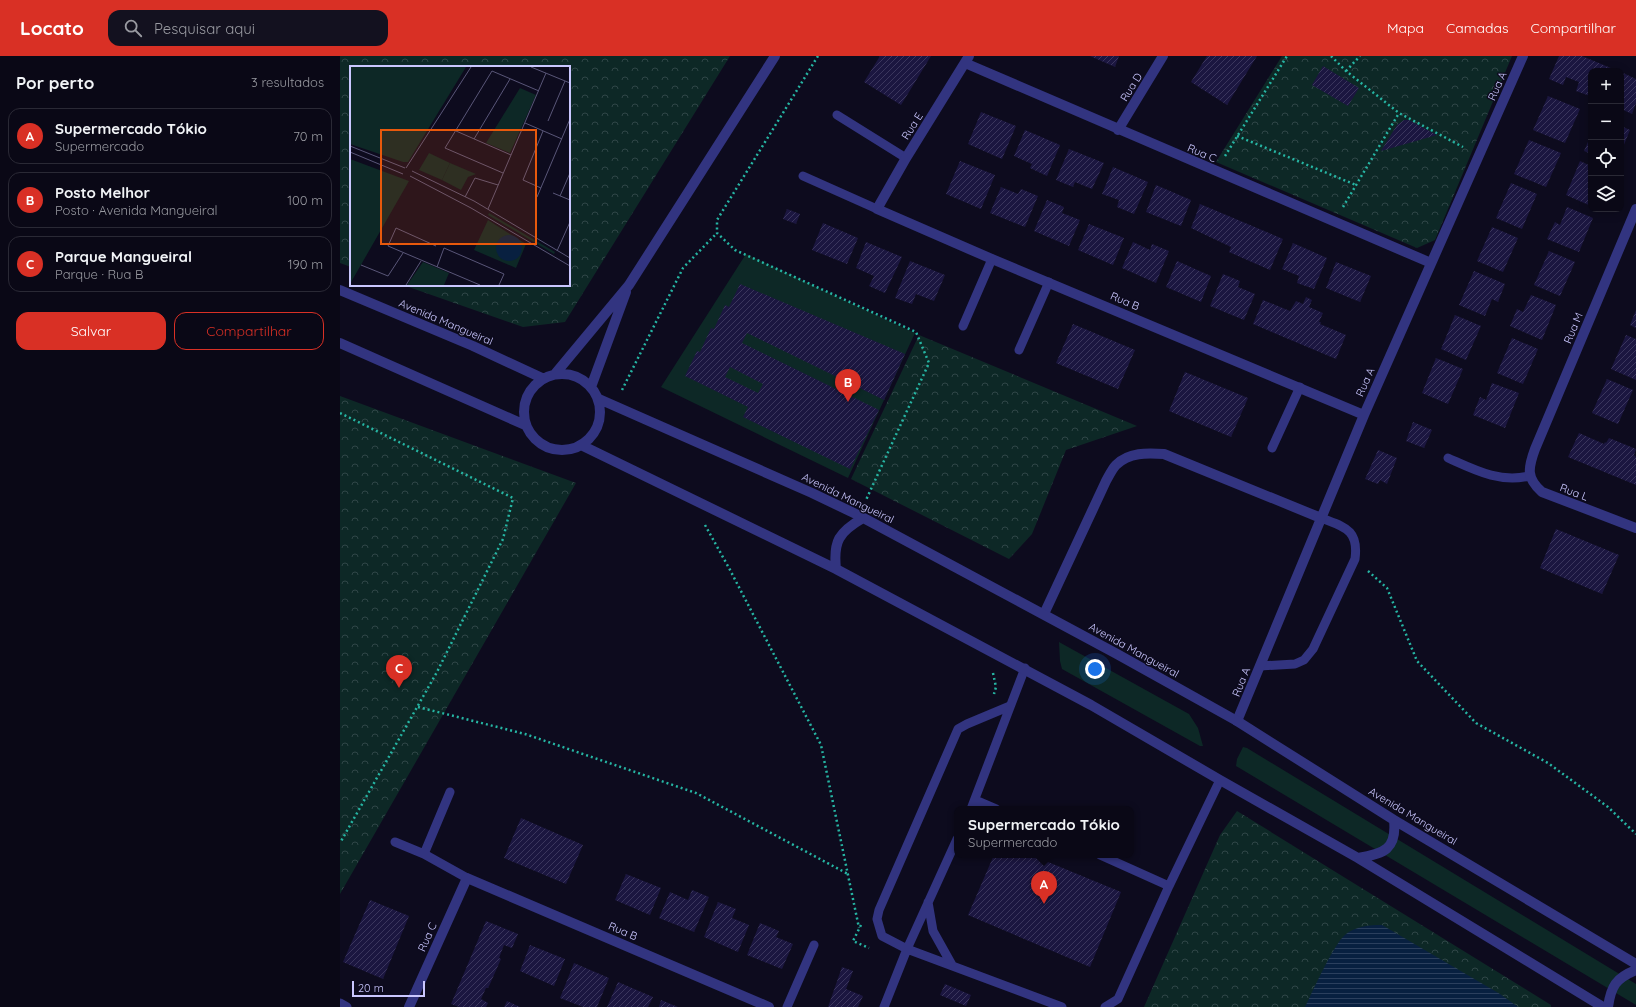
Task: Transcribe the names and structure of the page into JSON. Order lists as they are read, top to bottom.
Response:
{
  "streets": {
    "street": [
      "Rua A",
      "Rua D",
      "Rua E",
      "Rua C",
      "Rua B",
      "Avenida Mangueiral",
      "Rua M",
      "Rua L"
    ]
  },
  "crossings": [
    ["Rua A", "Rua C"],
    ["Rua A", "Rua B"],
    ["Rua A", "Avenida Mangueiral"],
    ["Rua D", "Rua C"],
    ["Rua E", "Rua C"],
    ["Rua E", "Rua B"],
    ["Rua C", "Rua B"],
    ["Rua M", "Rua L"]
  ],
  "scale_bar": "20 m",
  "page": {
    "header": "Locato",
    "search": "Pesquisar aqui",
    "nav": ["Mapa", "Camadas", "Compartilhar"],
    "heading": ["Por perto", "3 resultados"],
    "map_buttons": ["+", "−"],
    "list": [
      {
        "mark": "A",
        "name": "Supermercado Tókio",
        "note": "Supermercado",
        "value": "70 m"
      },
      {
        "mark": "B",
        "name": "Posto Melhor",
        "note": "Posto · Avenida Mangueiral",
        "value": "100 m"
      },
      {
        "mark": "C",
        "name": "Parque Mangueiral",
        "note": "Parque · Rua B",
        "value": "190 m"
      }
    ],
    "buttons": ["Salvar", "Compartilhar"],
    "pins": ["B", "C", "A"],
    "popup": ["Supermercado Tókio", "Supermercado"],
    "scale": "20 m"
  }
}
